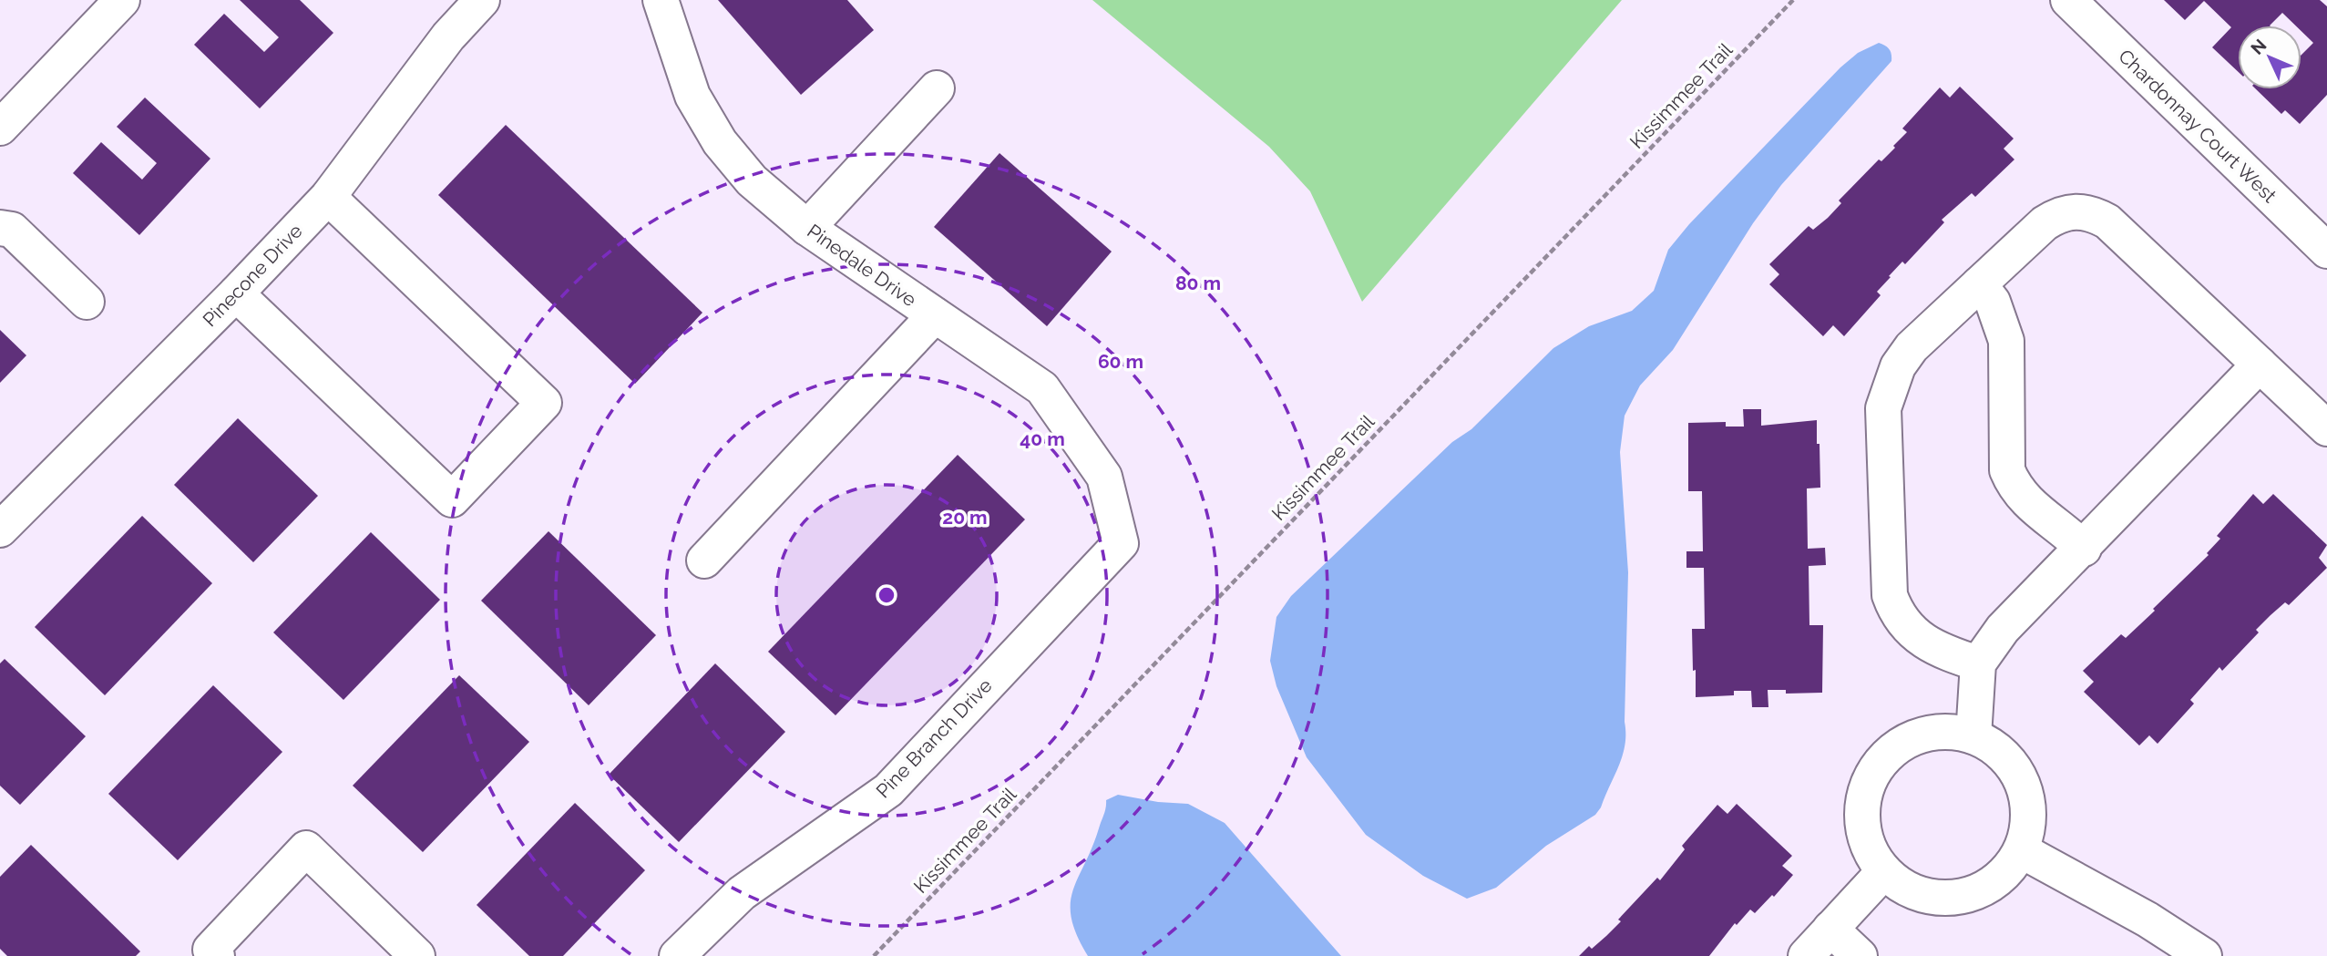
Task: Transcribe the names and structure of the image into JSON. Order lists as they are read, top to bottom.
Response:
{
  "streets": {
    "street": [
      "Chardonnay Court West",
      "Pinedale Drive",
      "Pinecone Drive",
      "Pine Branch Drive"
    ],
    "path": ["Kissimmee Trail"]
  },
  "crossings": [
    ["Pinedale Drive", "Pine Branch Drive"]
  ],
  "north": "top left",
  "rings": [
    "80 m",
    "60 m",
    "40 m",
    "20 m"
  ]
}
